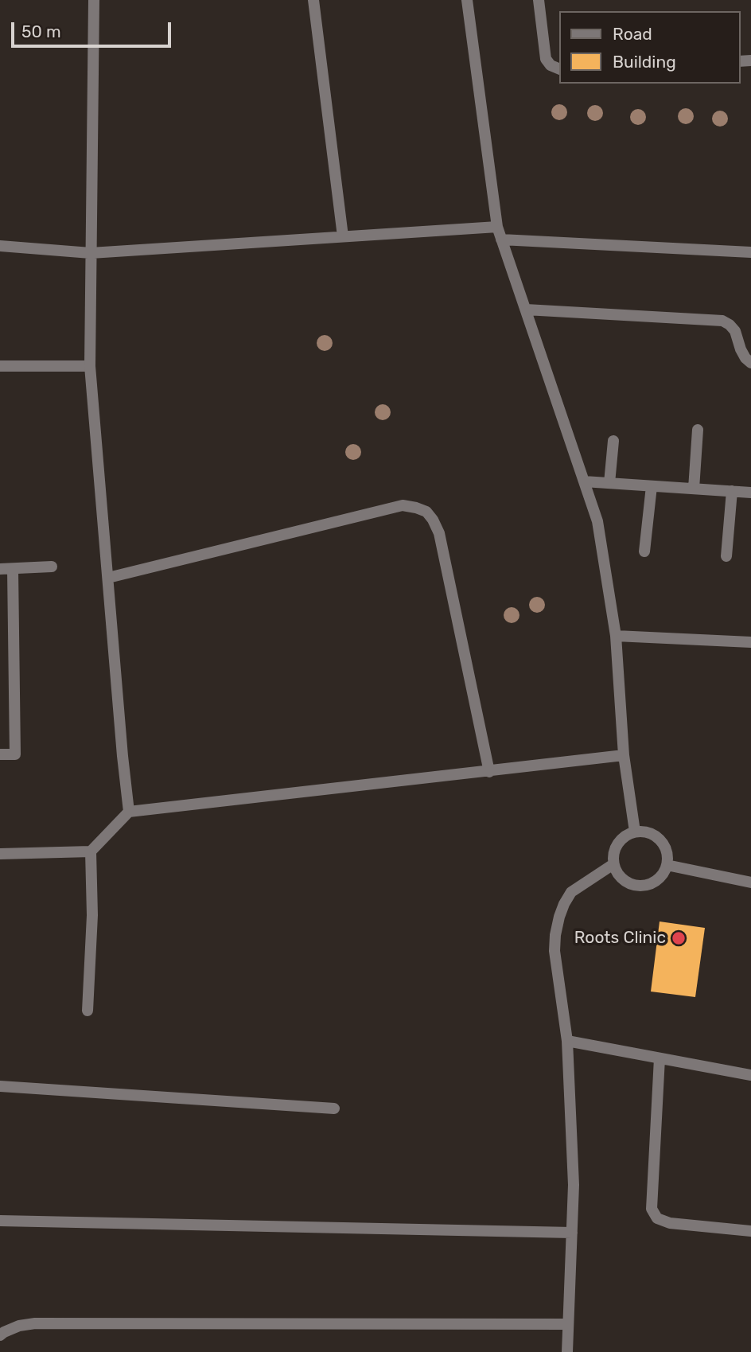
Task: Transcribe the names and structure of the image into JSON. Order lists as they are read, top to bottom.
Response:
{
  "places": ["Roots Clinic"],
  "legend": ["Road", "Building"],
  "scale_bar": "50 m"
}
